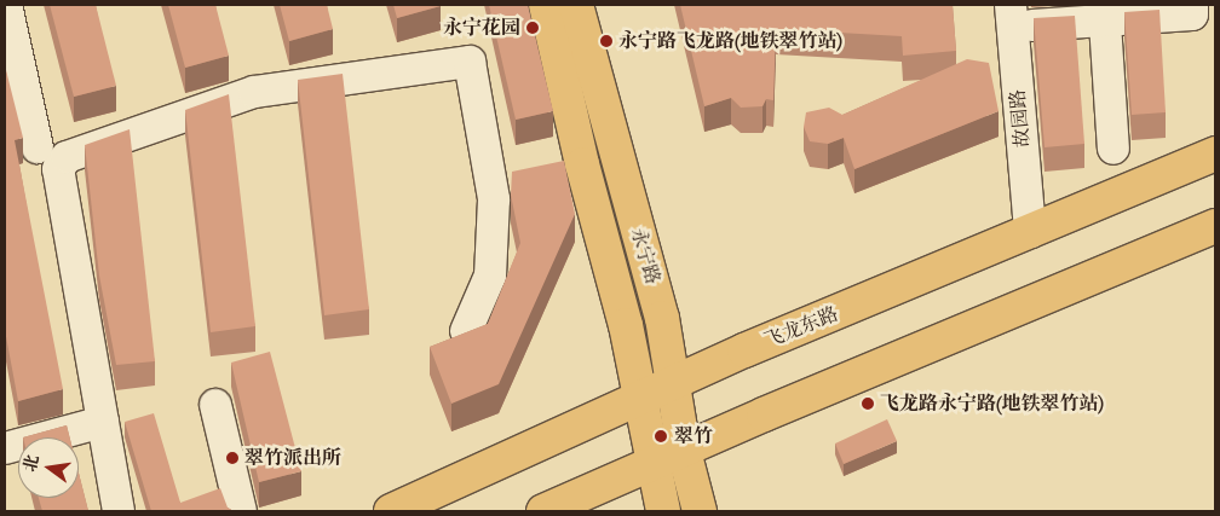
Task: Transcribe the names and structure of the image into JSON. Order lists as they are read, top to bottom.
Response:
{
  "streets": {
    "main road": ["永宁路", "飞龙东路"],
    "street": ["故园路"]
  },
  "crossings": [
    ["故园路", "飞龙东路"],
    ["永宁路", "飞龙东路"]
  ],
  "places": [
    "永宁花园",
    "永宁路飞龙路(地铁翠竹站)",
    "飞龙路永宁路(地铁翠竹站)",
    "翠竹",
    "翠竹派出所"
  ],
  "north": "left"
}
